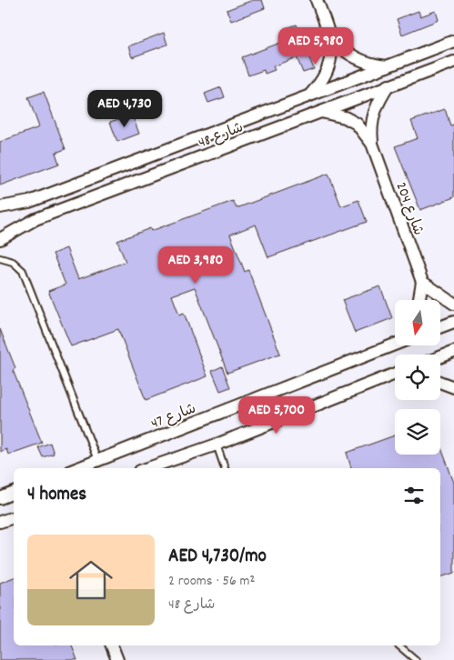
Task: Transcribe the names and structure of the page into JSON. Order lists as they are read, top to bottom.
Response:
{
  "streets": {
    "street": ["شارع 48", "شارع 204", "شارع 47"]
  },
  "crossings": [
    ["شارع 48", "شارع 204"]
  ],
  "north": "bottom",
  "page": {
    "price": [
      "AED 5,980",
      "AED 4,730",
      "AED 3,980",
      "AED 5,700"
    ],
    "heading": "4 homes",
    "list": [
      {
        "name": "AED 4,730/mo",
        "note": "2 rooms · 56 m² · شارع 48"
      }
    ]
  }
}
